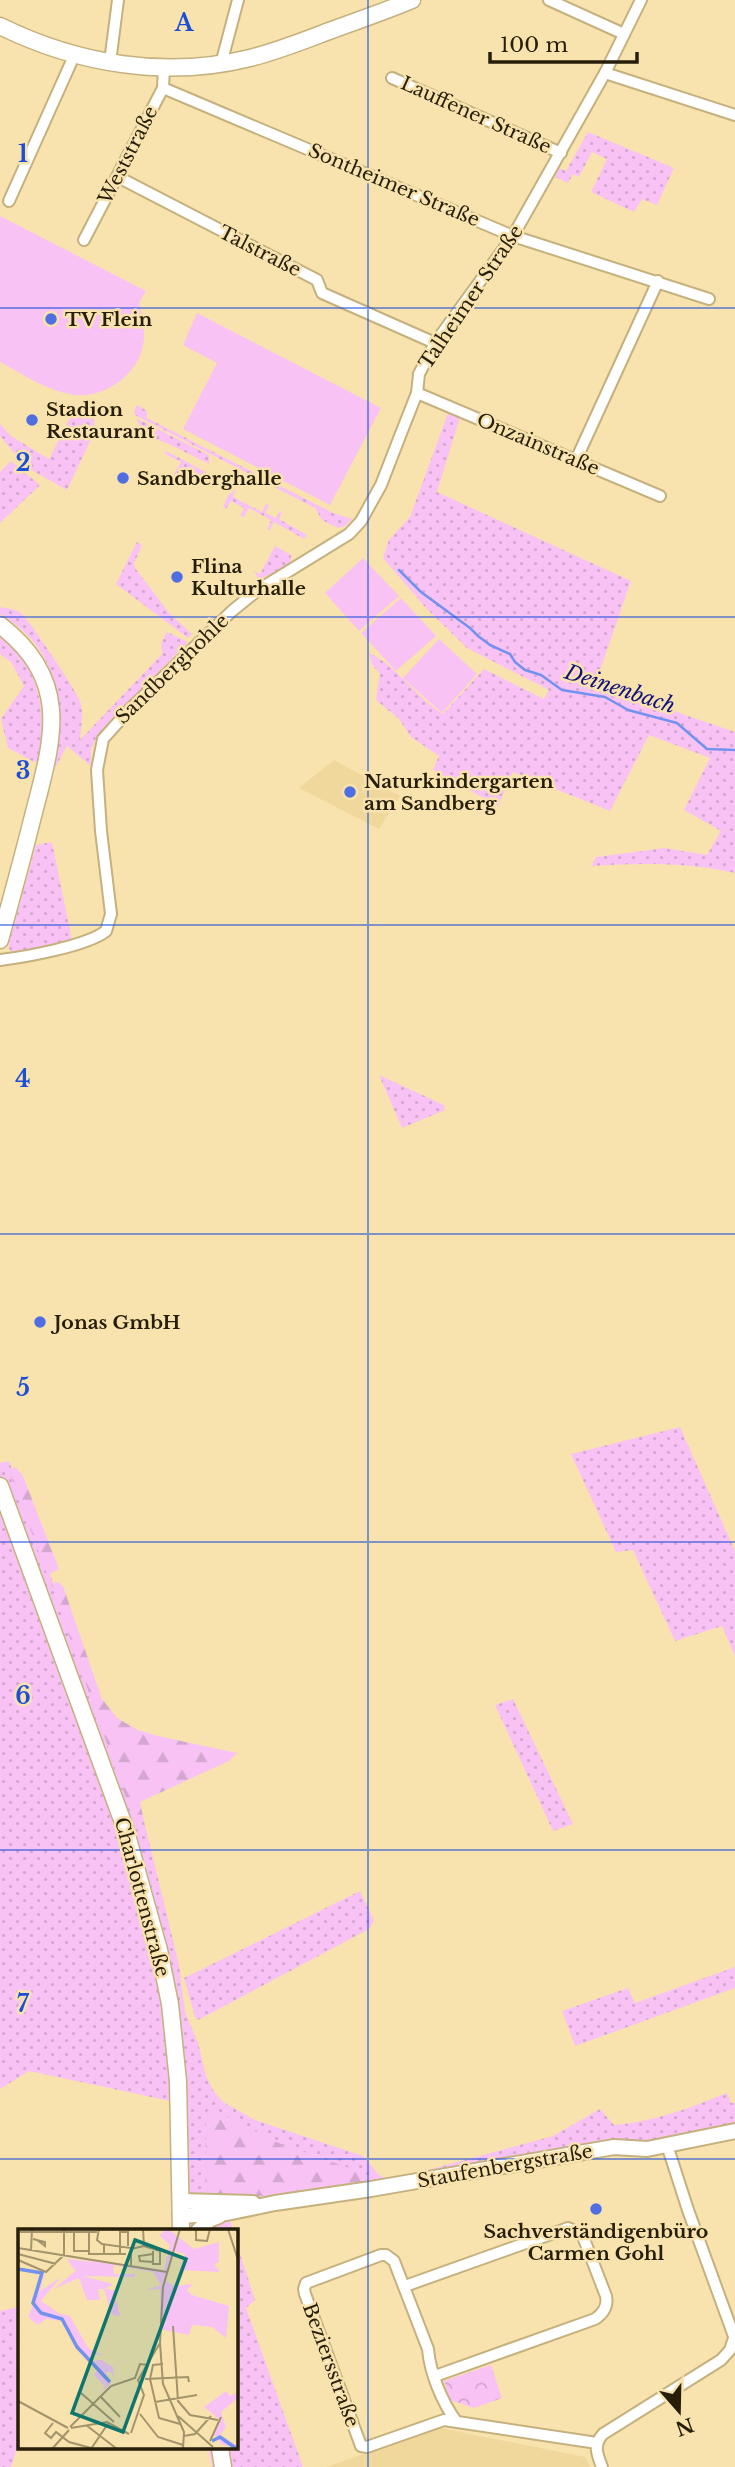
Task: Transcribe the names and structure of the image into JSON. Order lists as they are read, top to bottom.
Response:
{
  "streets": {
    "main road": ["Charlottenstraße"],
    "street": [
      "Lauffener Straße",
      "Weststraße",
      "Sontheimer Straße",
      "Talstraße",
      "Talheimer Straße",
      "Onzainstraße",
      "Sandberghohle",
      "Staufenbergstraße",
      "Beziersstraße"
    ]
  },
  "crossings": [
    ["Lauffener Straße", "Talheimer Straße"],
    ["Weststraße", "Sontheimer Straße"],
    ["Weststraße", "Talstraße"],
    ["Sontheimer Straße", "Talheimer Straße"],
    ["Talstraße", "Talheimer Straße"],
    ["Talheimer Straße", "Onzainstraße"],
    ["Talheimer Straße", "Sandberghohle"],
    ["Charlottenstraße", "Staufenbergstraße"]
  ],
  "water": ["Deinenbach"],
  "places": [
    "TV Flein",
    "Stadion Restaurant",
    "Sandberghalle",
    "Flina Kulturhalle",
    "Naturkindergarten am Sandberg",
    "Jonas GmbH",
    "Sachverständigenbüro Carmen Gohl"
  ],
  "scale_bar": "100 m",
  "north": "bottom",
  "grid": {
    "columns": ["A"],
    "rows": [
      "1",
      "2",
      "3",
      "4",
      "5",
      "6",
      "7"
    ]
  }
}
